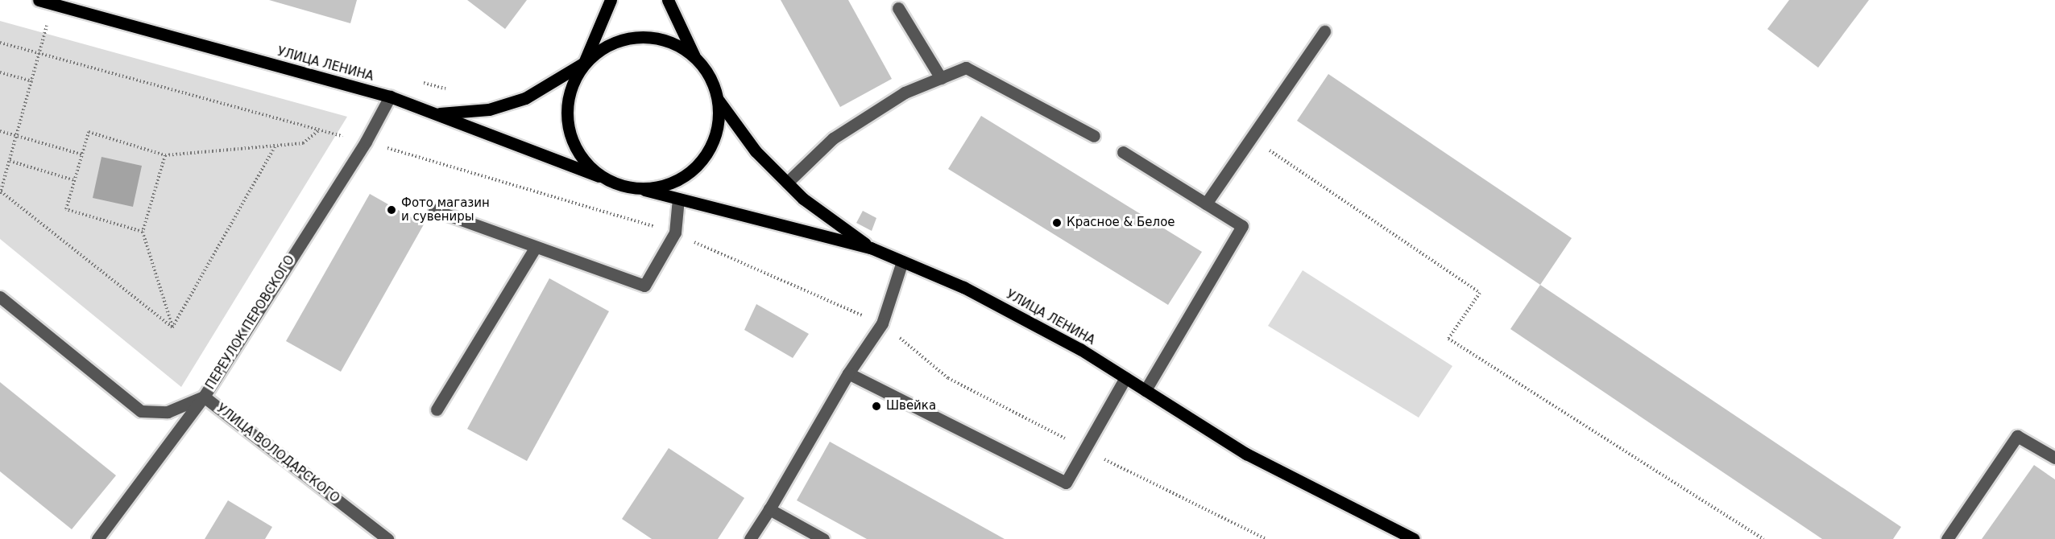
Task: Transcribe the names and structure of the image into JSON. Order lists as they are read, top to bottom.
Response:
{
  "streets": {
    "main road": ["УЛИЦА ЛЕНИНА"],
    "street": ["ПЕРЕУЛОК ПЕРОВСКОГО", "УЛИЦА ВОЛОДАРСКОГО"]
  },
  "crossings": [
    ["УЛИЦА ЛЕНИНА", "ПЕРЕУЛОК ПЕРОВСКОГО"],
    ["ПЕРЕУЛОК ПЕРОВСКОГО", "УЛИЦА ВОЛОДАРСКОГО"]
  ],
  "places": ["Фото магазин и сувениры", "Красное & Белое", "Швейка"]
}
